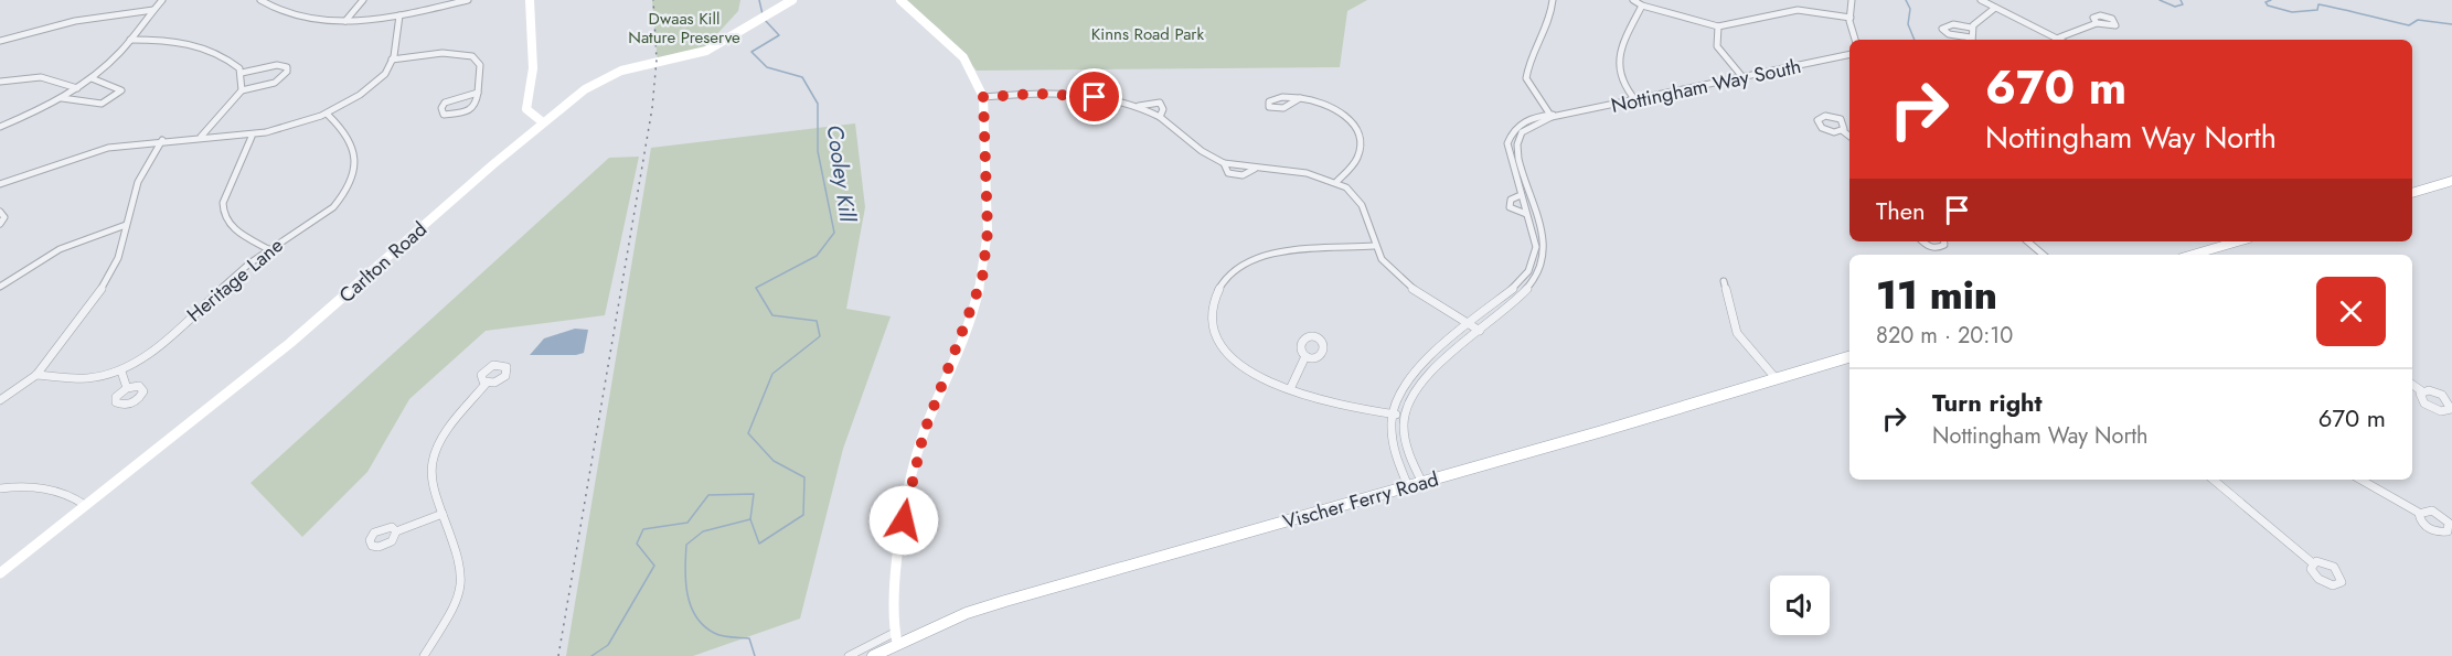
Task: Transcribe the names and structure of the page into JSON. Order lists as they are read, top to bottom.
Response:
{
  "streets": {
    "main road": ["Vischer Ferry Road"],
    "street": ["Nottingham Way South", "Carlton Road", "Heritage Lane"]
  },
  "crossings": [
    ["Nottingham Way South", "Vischer Ferry Road"]
  ],
  "water": ["Cooley Kill"],
  "parks": ["Dwaas Kill Nature Preserve", "Kinns Road Park"],
  "page": {
    "turn": ["670 m", "Nottingham Way North"],
    "then": "Then",
    "heading": ["11 min", "820 m · 20:10"],
    "list": [
      {
        "name": "Turn right",
        "note": "Nottingham Way North",
        "value": "670 m"
      }
    ]
  }
}
